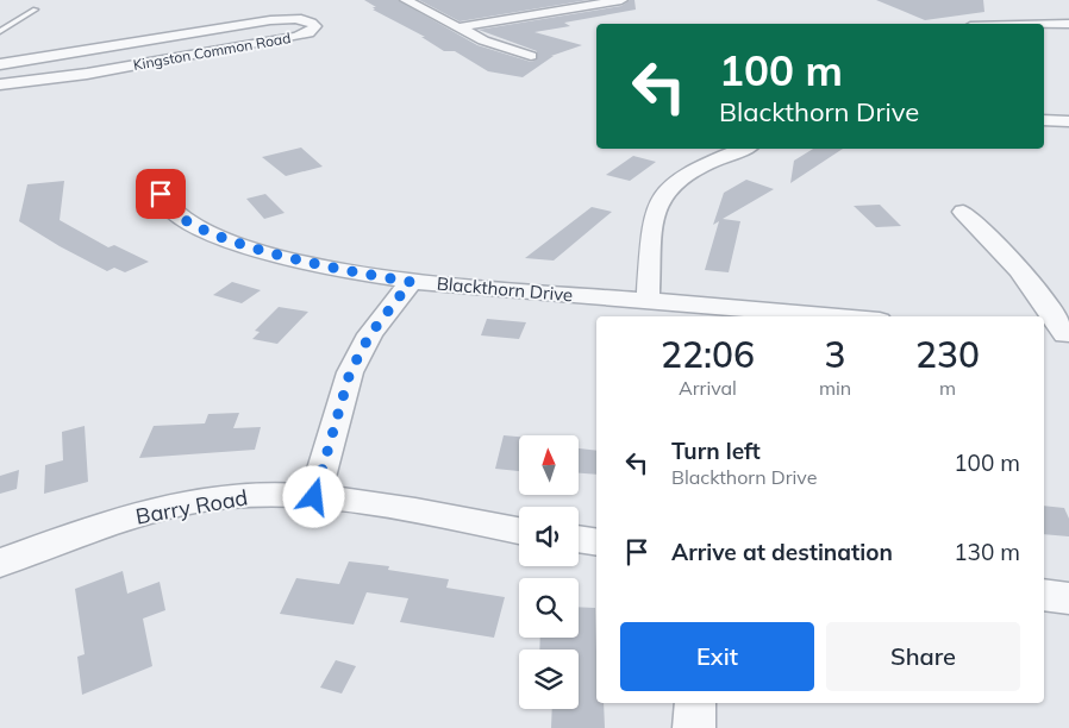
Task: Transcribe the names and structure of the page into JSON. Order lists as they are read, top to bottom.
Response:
{
  "streets": {
    "street": ["Kingston Common Road", "Blackthorn Drive", "Barry Road"]
  },
  "north": "top",
  "page": {
    "turn": ["100 m", "Blackthorn Drive"],
    "eta": [
      "22:06",
      "Arrival",
      "3",
      "min",
      "230",
      "m"
    ],
    "list": [
      {
        "name": "Turn left",
        "note": "Blackthorn Drive",
        "value": "100 m"
      },
      {
        "name": "Arrive at destination",
        "value": "130 m"
      }
    ],
    "buttons": ["Exit", "Share"]
  }
}
